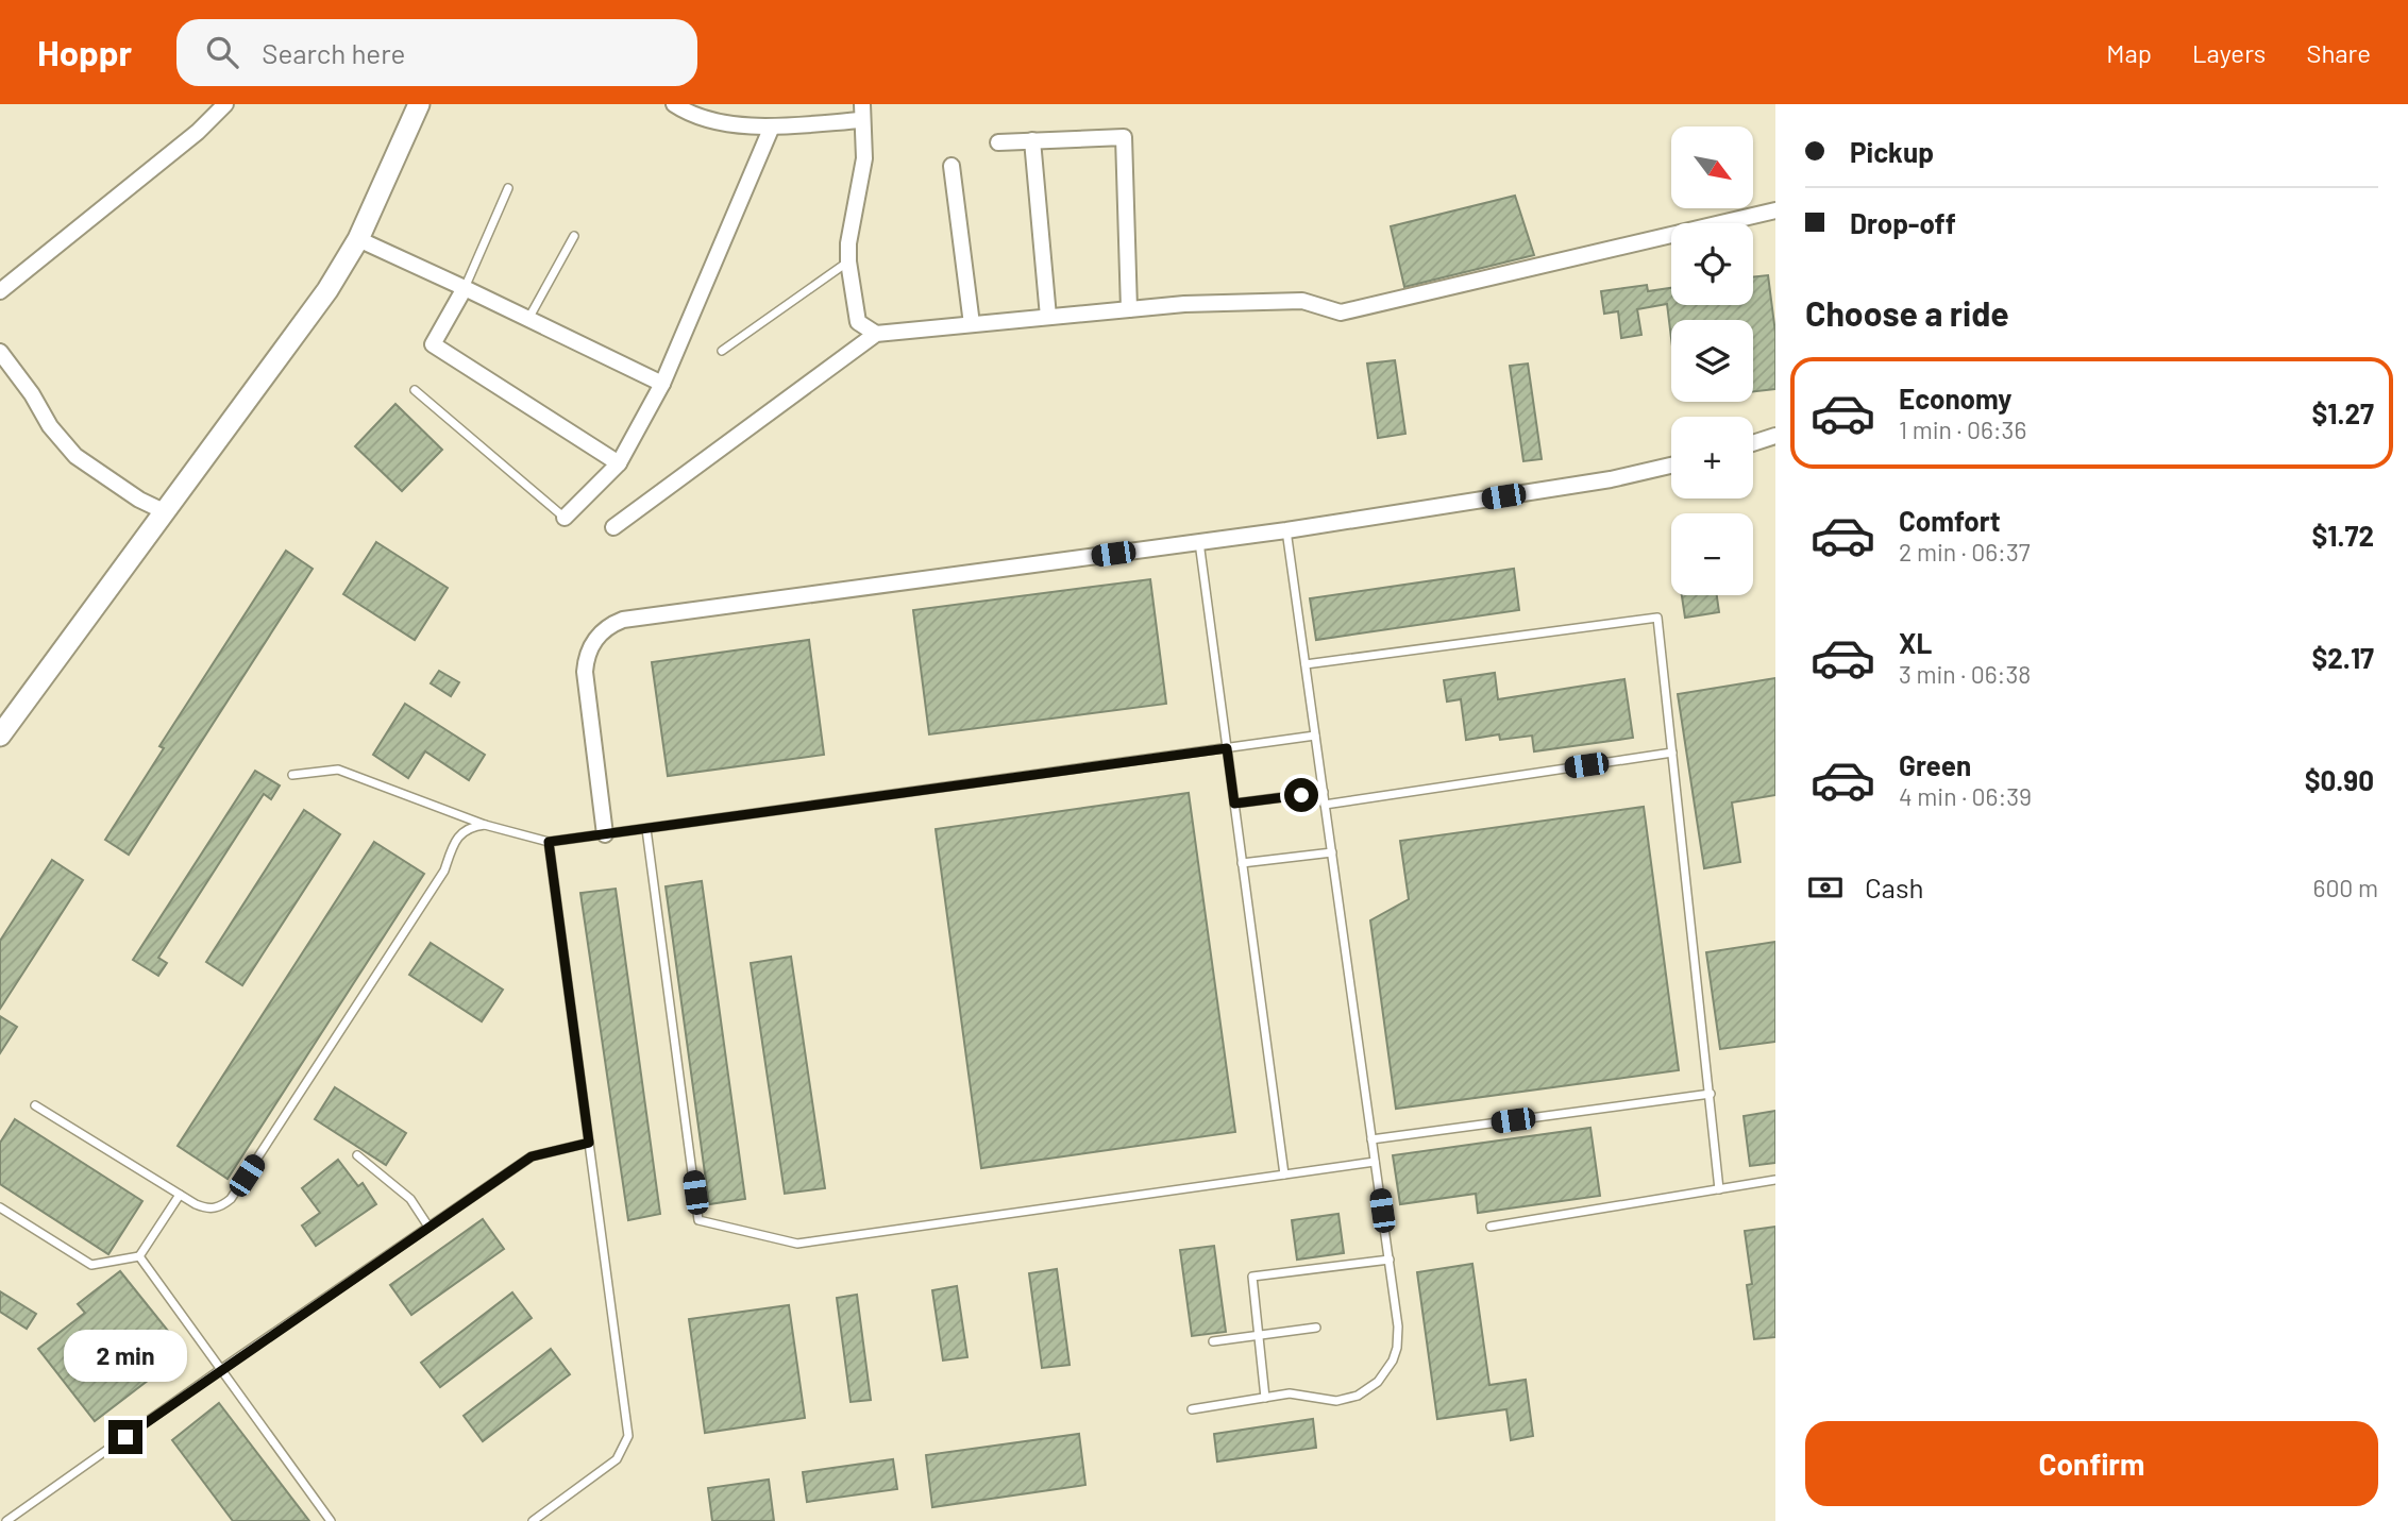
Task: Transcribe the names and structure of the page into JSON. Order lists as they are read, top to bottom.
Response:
{
  "north": "bottom right",
  "page": {
    "header": "Hoppr",
    "search": "Search here",
    "nav": ["Map", "Layers", "Share"],
    "banner": ["Pickup", "Drop-off"],
    "map_buttons": ["+", "−"],
    "heading": "Choose a ride",
    "list": [
      {
        "name": "Economy",
        "note": "1 min · 06:36",
        "value": "$1.27"
      },
      {
        "name": "Comfort",
        "note": "2 min · 06:37",
        "value": "$1.72"
      },
      {
        "name": "XL",
        "note": "3 min · 06:38",
        "value": "$2.17"
      },
      {
        "name": "Green",
        "note": "4 min · 06:39",
        "value": "$0.90"
      }
    ],
    "pay": ["Cash", "600 m"],
    "bubble": "2 min",
    "buttons": "Confirm"
  }
}
